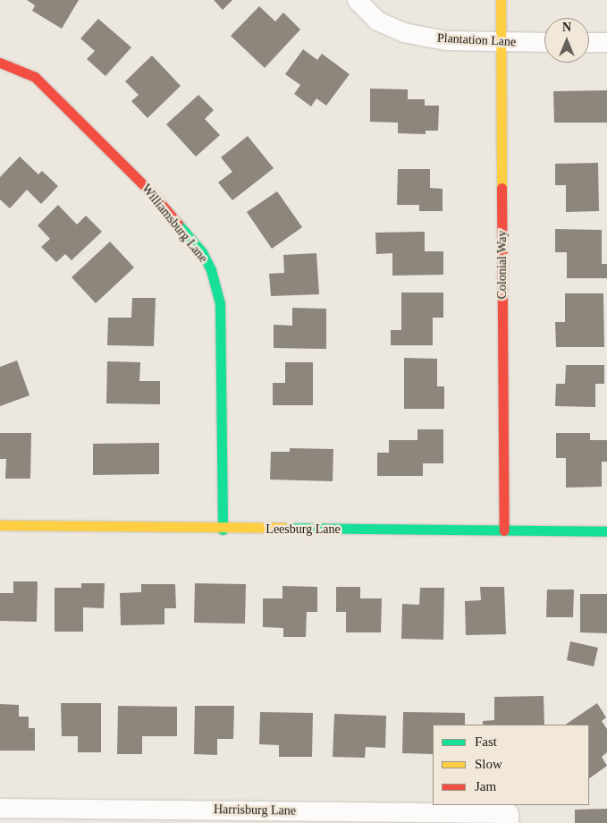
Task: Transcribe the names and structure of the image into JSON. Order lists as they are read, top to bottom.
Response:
{
  "streets": {
    "street": [
      "Plantation Lane",
      "Williamsburg Lane",
      "Colonial Way",
      "Leesburg Lane",
      "Harrisburg Lane"
    ]
  },
  "crossings": [
    ["Plantation Lane", "Colonial Way"],
    ["Williamsburg Lane", "Leesburg Lane"],
    ["Colonial Way", "Leesburg Lane"]
  ],
  "legend": ["Fast", "Slow", "Jam"],
  "north": "top"
}
